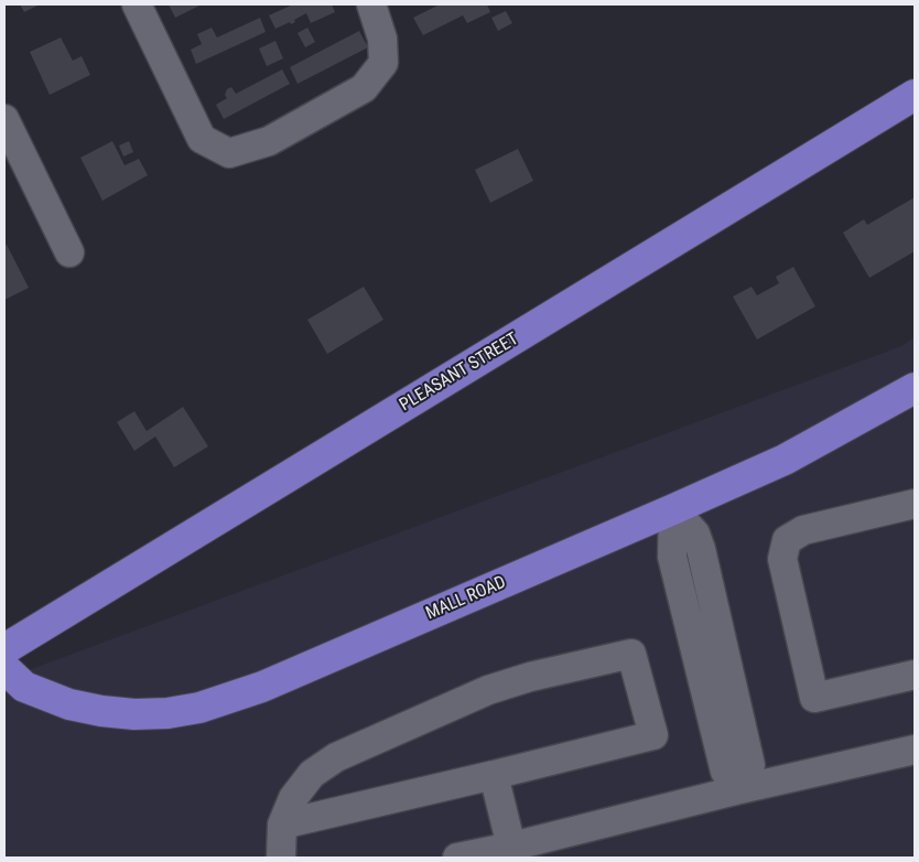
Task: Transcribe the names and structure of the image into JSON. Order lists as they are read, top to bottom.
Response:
{
  "streets": {
    "main road": ["PLEASANT STREET", "MALL ROAD"]
  }
}
